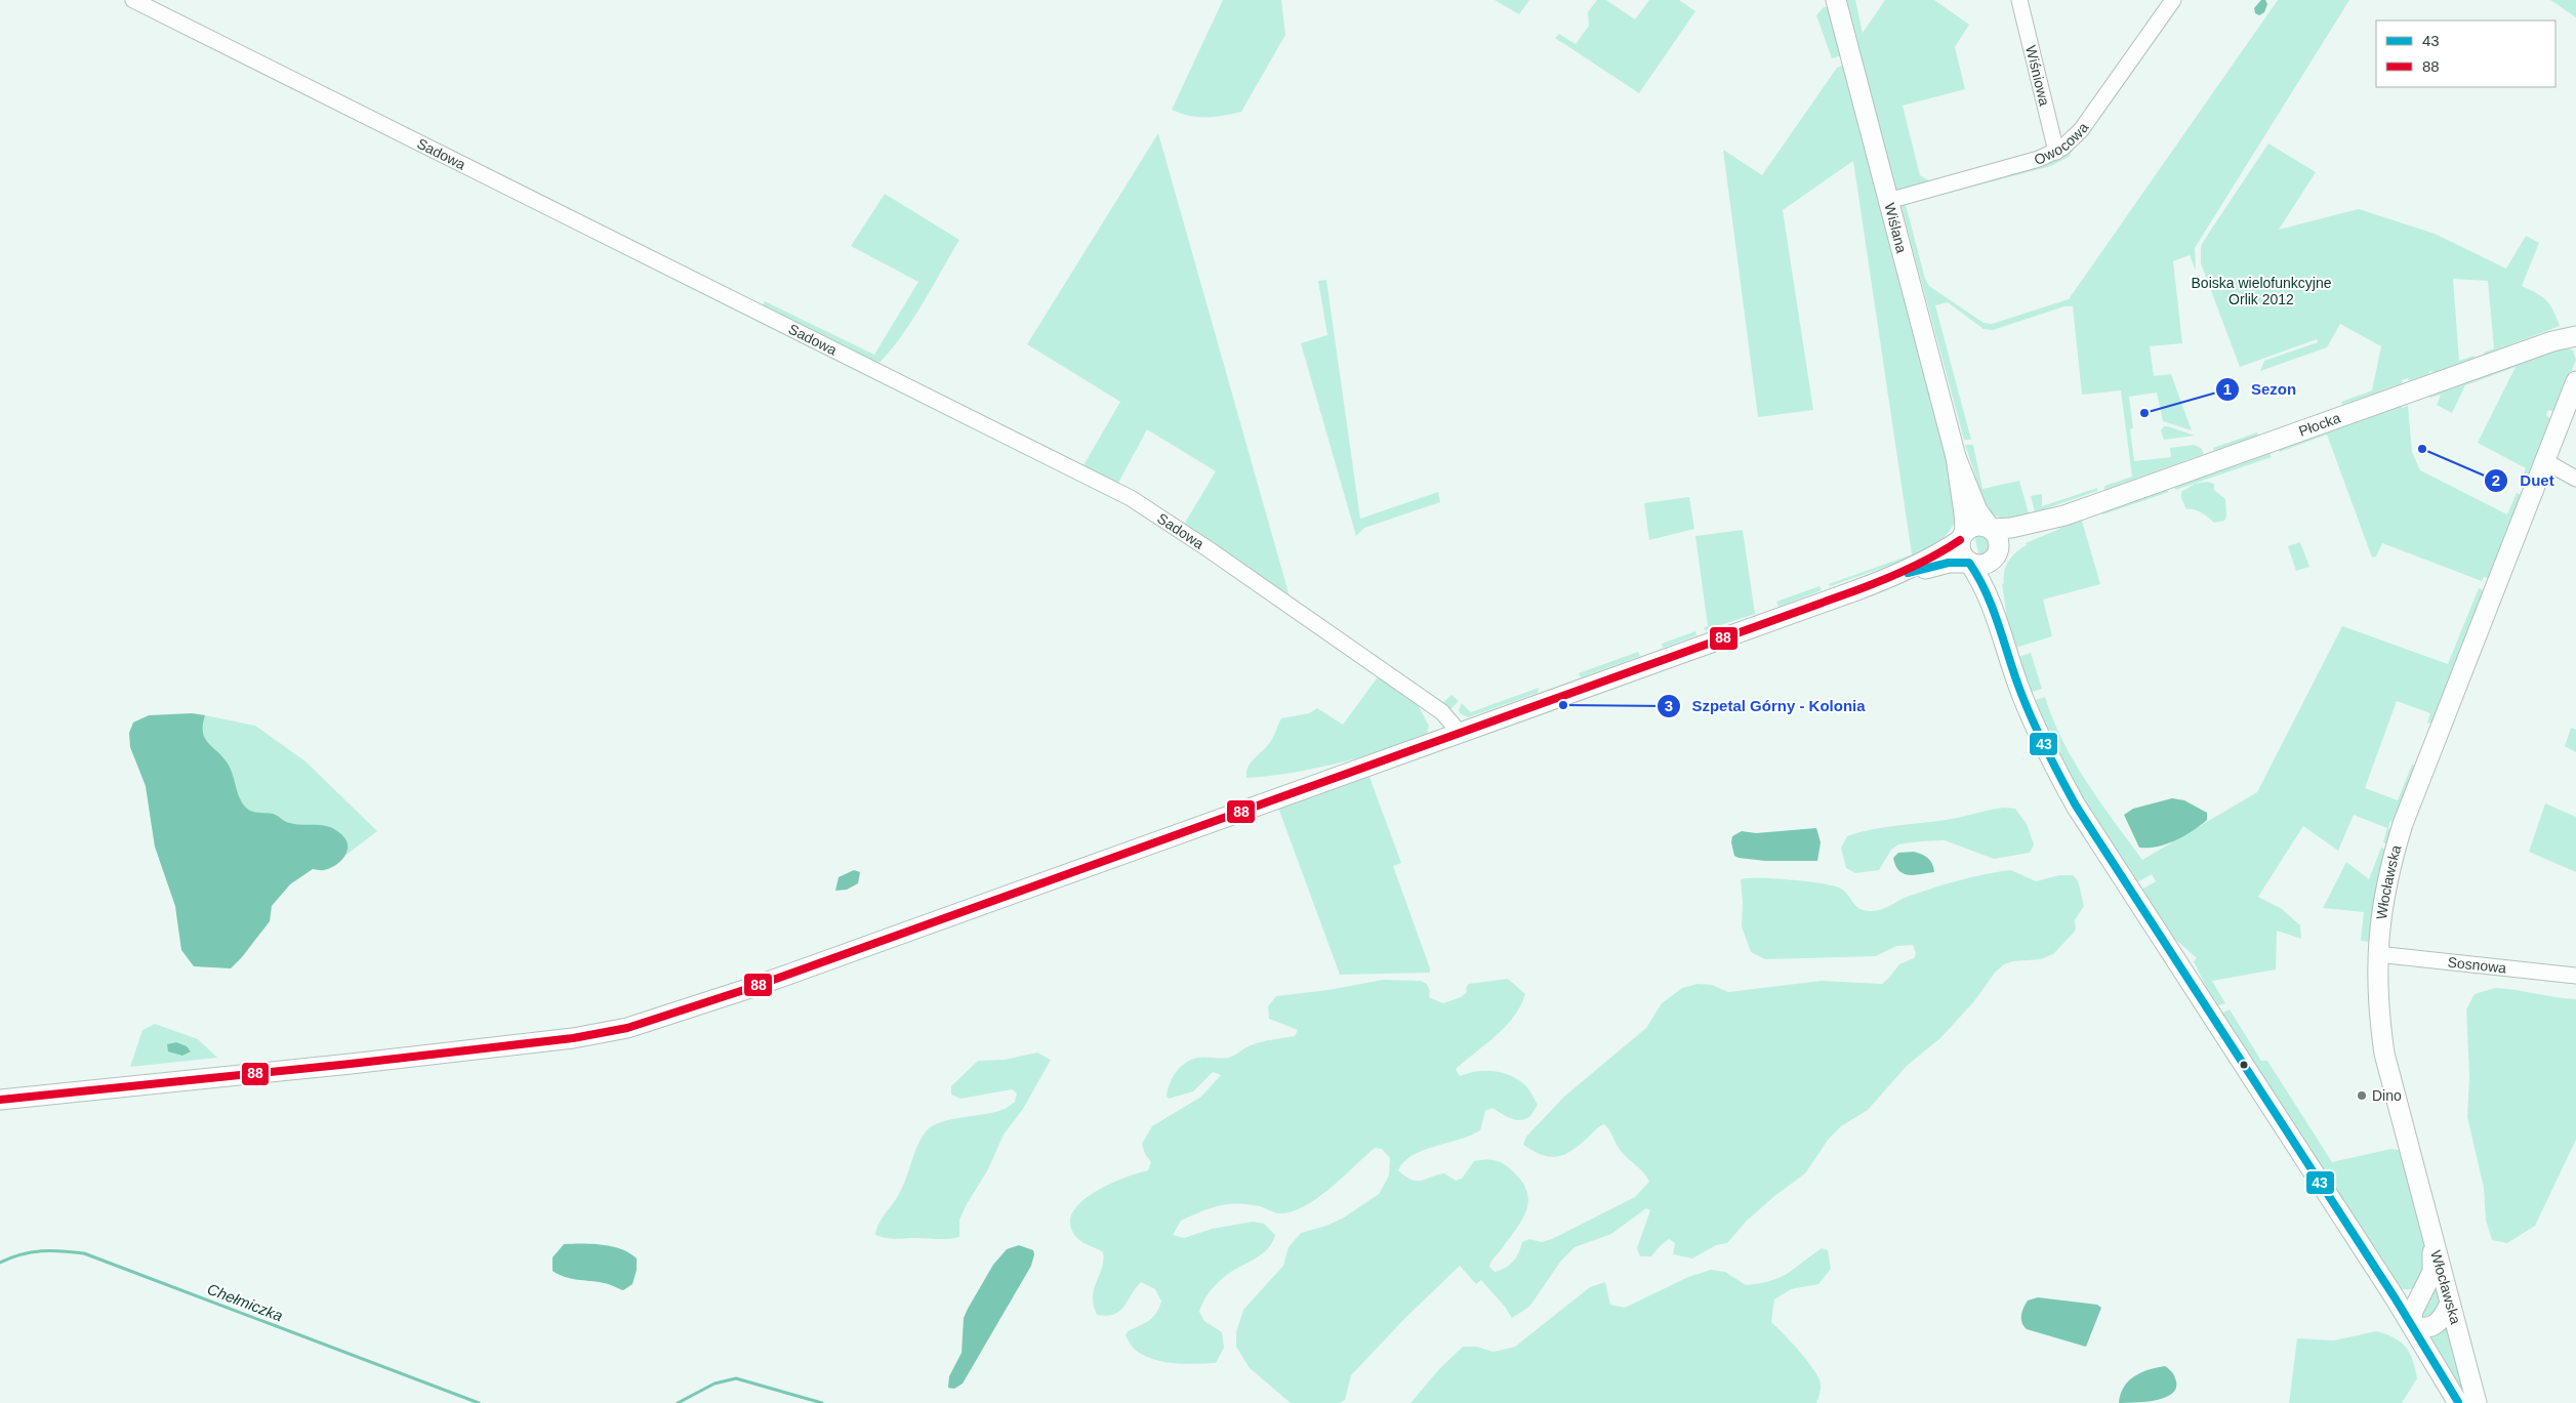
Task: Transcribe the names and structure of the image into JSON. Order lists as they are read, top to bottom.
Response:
{
  "streets": {
    "main road": ["Wiślana", "Płocka", "Włocławska"],
    "street": [
      "Wiśniowa",
      "Owocowa",
      "Sadowa",
      "Sosnowa"
    ]
  },
  "crossings": [
    ["Wiśniowa", "Owocowa"],
    ["Owocowa", "Wiślana"],
    ["Wiślana", "Płocka"],
    ["Włocławska", "Sosnowa"]
  ],
  "water": ["Chełmiczka"],
  "parks": ["Boiska wielofunkcyjne Orlik 2012"],
  "places": [
    "Sezon",
    "Duet",
    "Szpetal Górny - Kolonia",
    "Dino"
  ],
  "lines": ["transit line 88", "transit line 43"],
  "legend": ["43", "88"]
}
